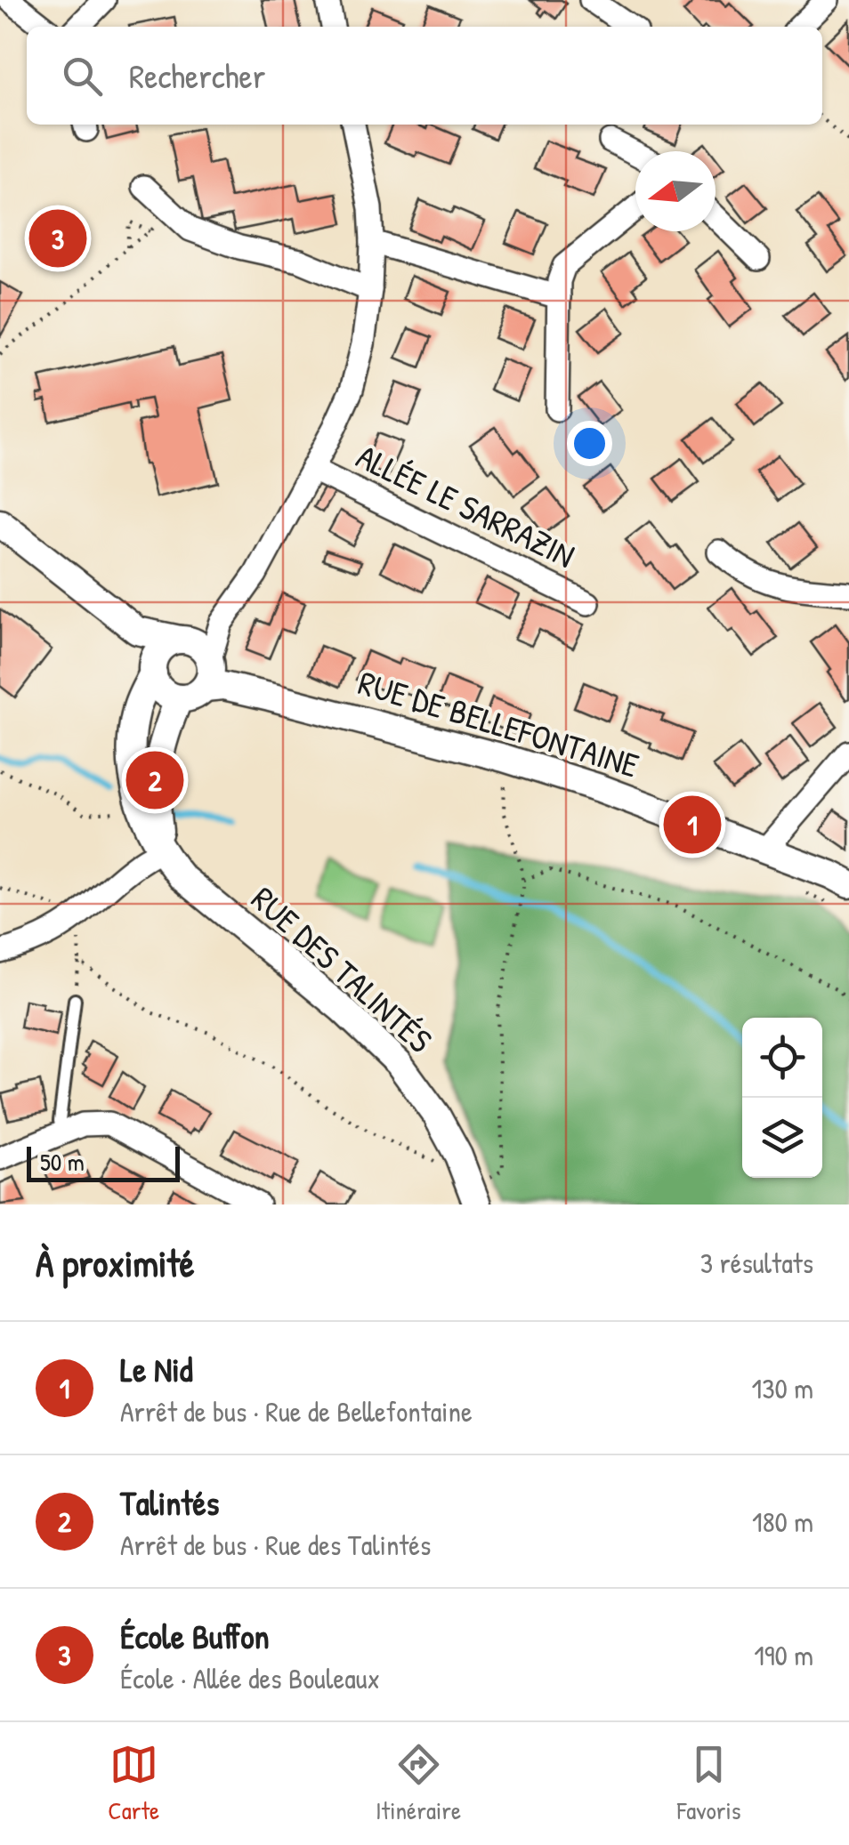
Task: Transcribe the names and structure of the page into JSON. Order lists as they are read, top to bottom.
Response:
{
  "streets": {
    "street": ["ALLÉE LE SARRAZIN", "RUE DE BELLEFONTAINE", "RUE DES TALINTÉS"]
  },
  "crossings": [
    ["RUE DE BELLEFONTAINE", "RUE DES TALINTÉS"]
  ],
  "scale_bar": "50 m",
  "north": "left",
  "page": {
    "search": "Rechercher",
    "pins": ["3", "2", "1"],
    "scale": "50 m",
    "heading": ["À proximité", "3 résultats"],
    "list": [
      {
        "mark": "1",
        "name": "Le Nid",
        "note": "Arrêt de bus · Rue de Bellefontaine",
        "value": "130 m"
      },
      {
        "mark": "2",
        "name": "Talintés",
        "note": "Arrêt de bus · Rue des Talintés",
        "value": "180 m"
      },
      {
        "mark": "3",
        "name": "École Buffon",
        "note": "École · Allée des Bouleaux",
        "value": "190 m"
      }
    ],
    "nav": ["Carte", "Itinéraire", "Favoris"]
  }
}
